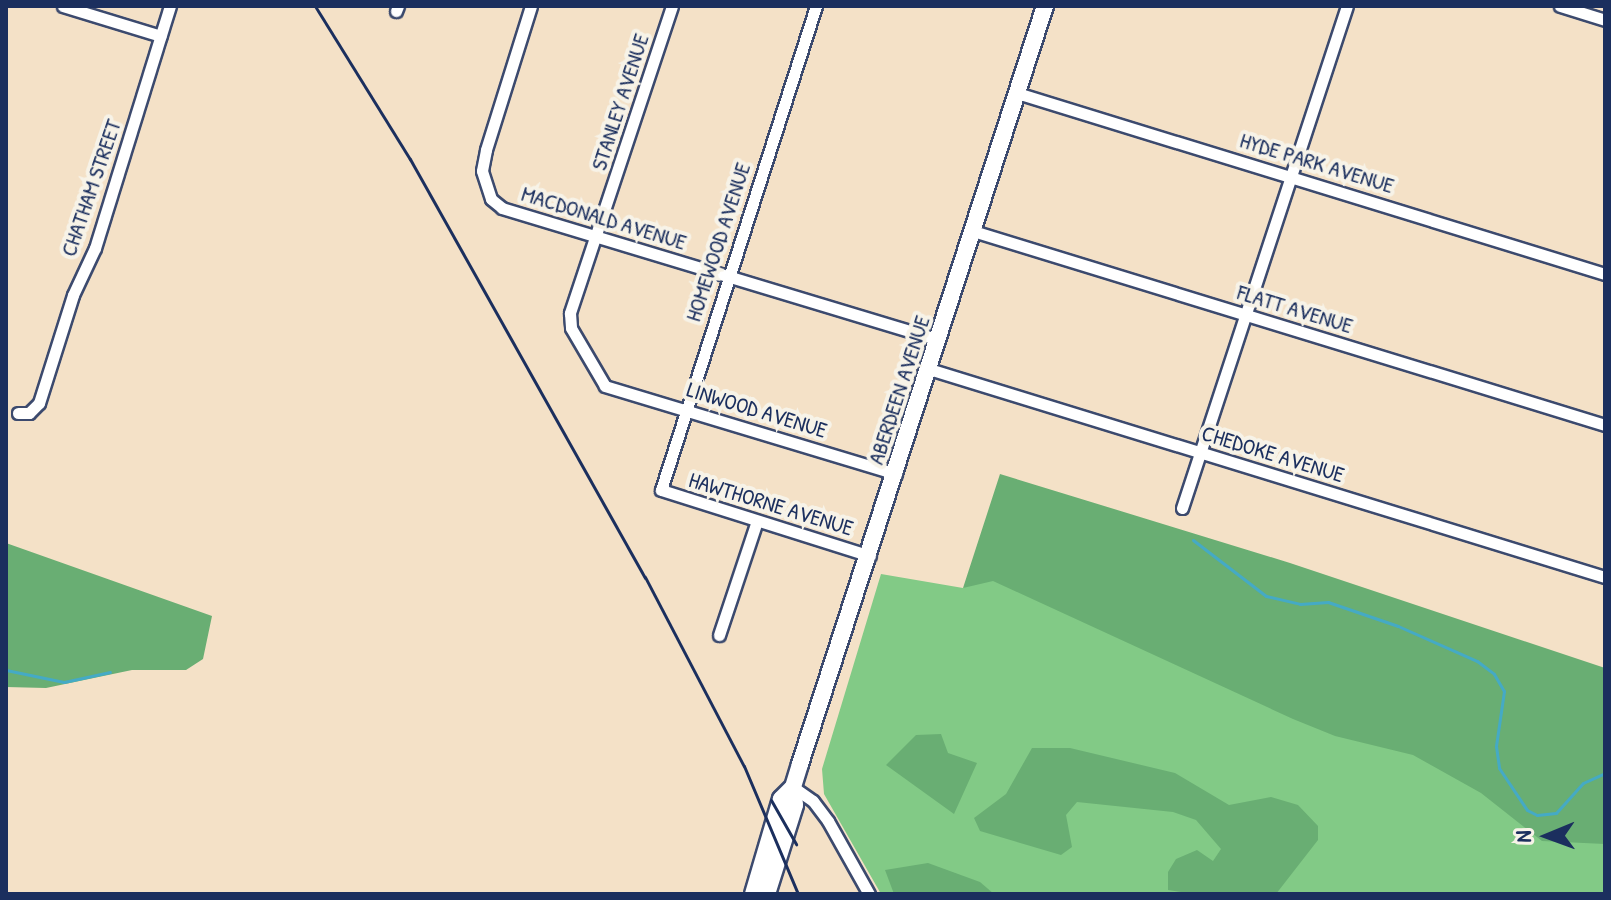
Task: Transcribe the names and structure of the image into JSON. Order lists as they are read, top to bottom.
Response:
{
  "streets": {
    "main road": ["ABERDEEN AVENUE"],
    "street": [
      "STANLEY AVENUE",
      "HYDE PARK AVENUE",
      "CHATHAM STREET",
      "MACDONALD AVENUE",
      "HOMEWOOD AVENUE",
      "FLATT AVENUE",
      "LINWOOD AVENUE",
      "CHEDOKE AVENUE",
      "HAWTHORNE AVENUE"
    ]
  },
  "crossings": [
    ["STANLEY AVENUE", "MACDONALD AVENUE"],
    ["STANLEY AVENUE", "LINWOOD AVENUE"],
    ["HYDE PARK AVENUE", "ABERDEEN AVENUE"],
    ["MACDONALD AVENUE", "HOMEWOOD AVENUE"],
    ["MACDONALD AVENUE", "ABERDEEN AVENUE"],
    ["HOMEWOOD AVENUE", "LINWOOD AVENUE"],
    ["HOMEWOOD AVENUE", "HAWTHORNE AVENUE"],
    ["FLATT AVENUE", "ABERDEEN AVENUE"],
    ["ABERDEEN AVENUE", "LINWOOD AVENUE"],
    ["ABERDEEN AVENUE", "CHEDOKE AVENUE"],
    ["ABERDEEN AVENUE", "HAWTHORNE AVENUE"]
  ],
  "north": "left"
}
